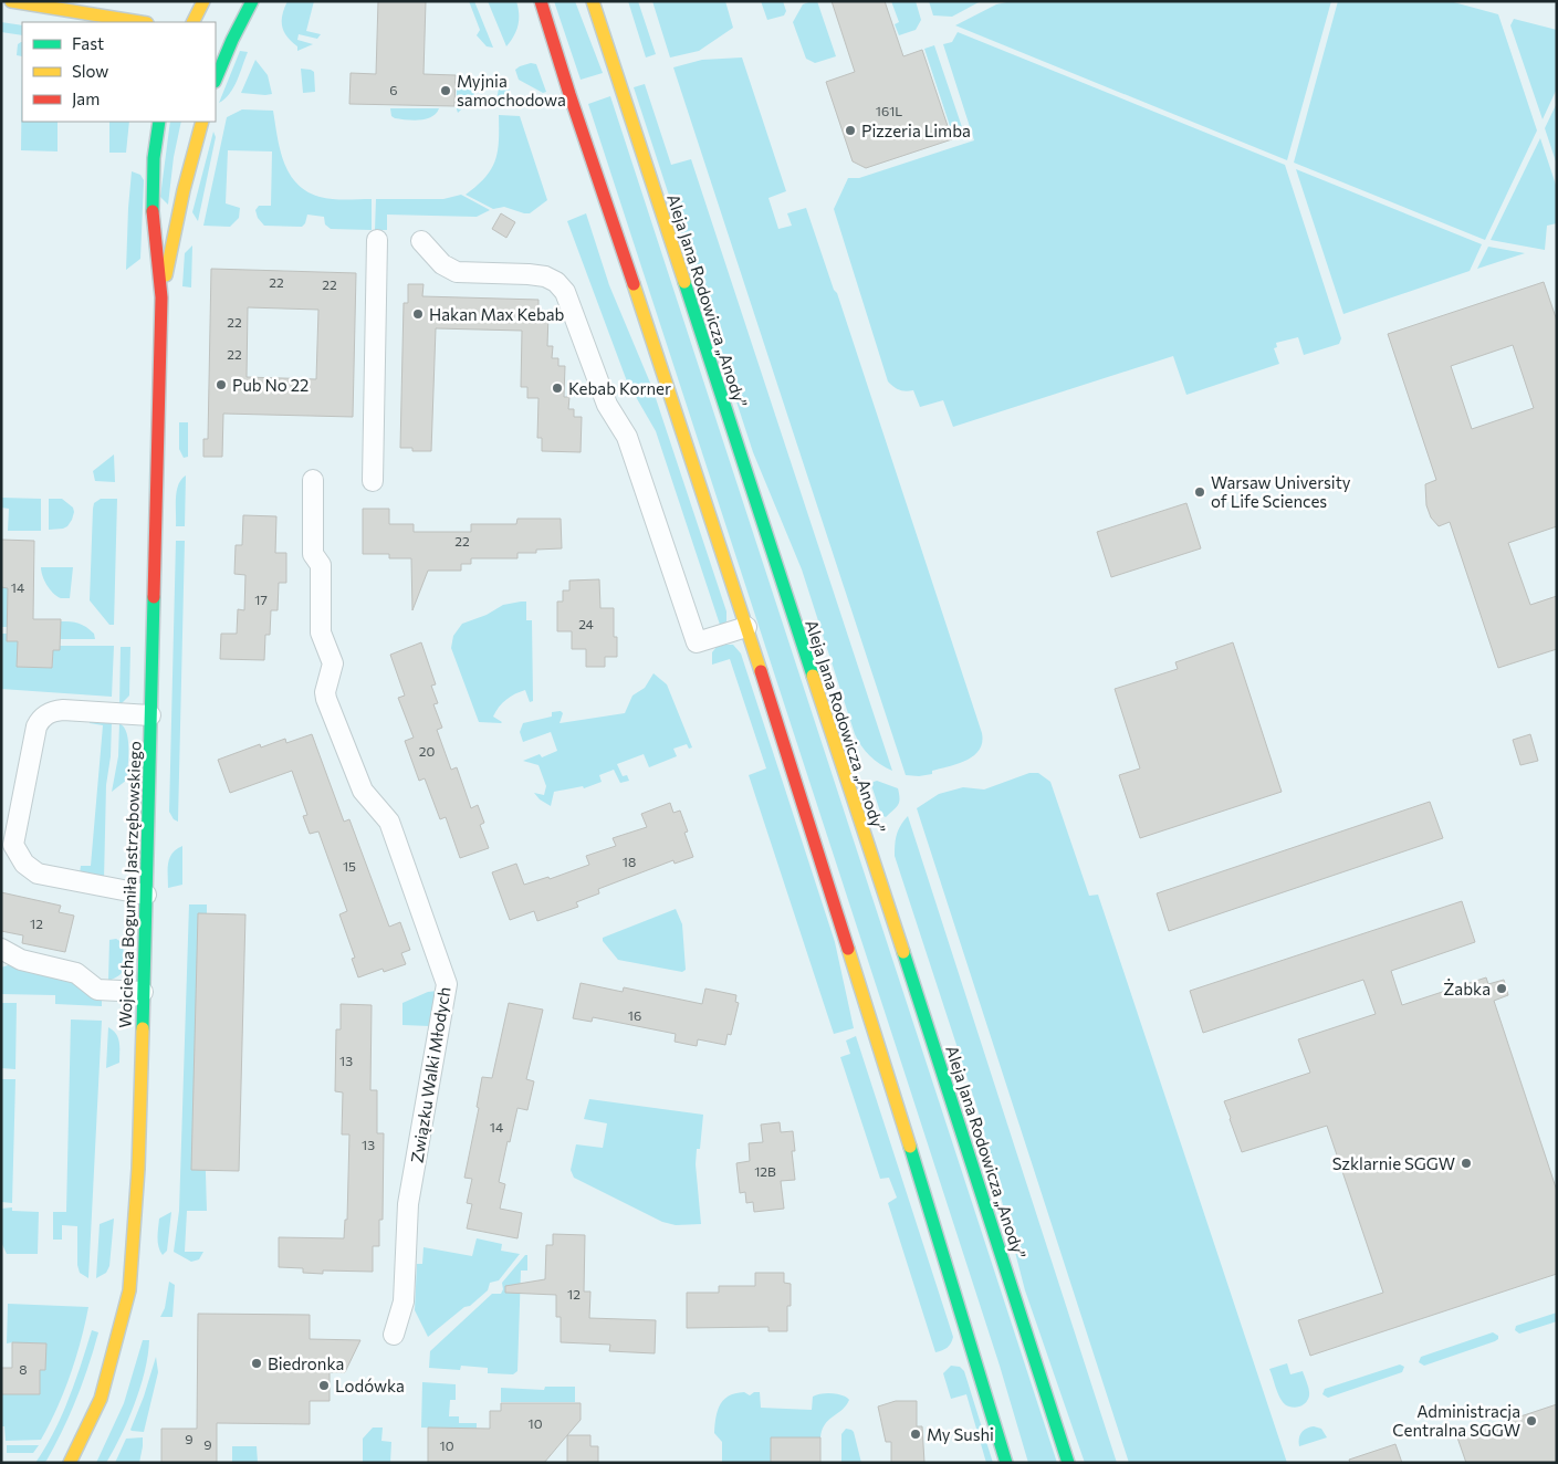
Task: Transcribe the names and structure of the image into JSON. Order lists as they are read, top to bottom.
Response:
{
  "streets": {
    "main road": ["Aleja Jana Rodowicza „Anody”", "Wojciecha Bogumiła Jastrzębowskiego"],
    "street": ["Związku Walki Młodych"]
  },
  "places": [
    "Myjnia samochodowa",
    "Pizzeria Limba",
    "Hakan Max Kebab",
    "Pub No 22",
    "Kebab Korner",
    "Warsaw University of Life Sciences",
    "Żabka",
    "Szklarnie SGGW",
    "Biedronka",
    "Lodówka",
    "Administracja Centralna SGGW",
    "My Sushi"
  ],
  "house_numbers": [
    "6",
    "161L",
    "22",
    "22",
    "22",
    "22",
    "22",
    "14",
    "17",
    "24",
    "20",
    "18",
    "15",
    "12",
    "16",
    "13",
    "14",
    "13",
    "12B",
    "12",
    "8",
    "10",
    "9",
    "9",
    "10"
  ],
  "legend": ["Fast", "Slow", "Jam"]
}
